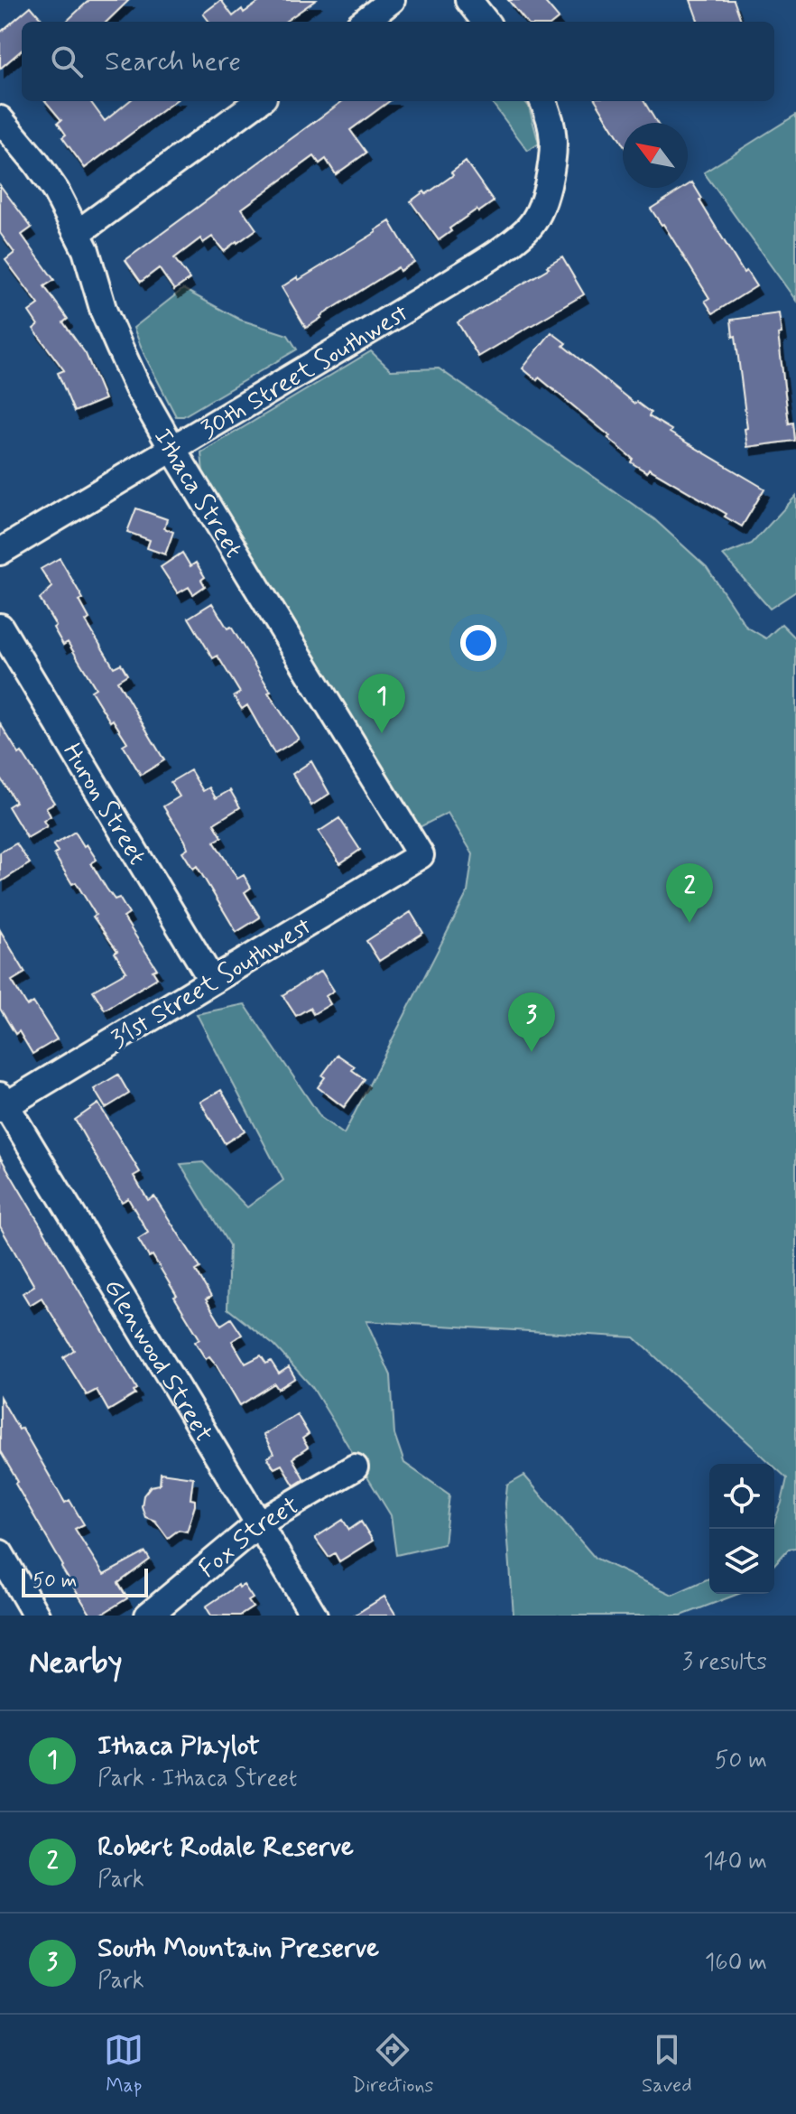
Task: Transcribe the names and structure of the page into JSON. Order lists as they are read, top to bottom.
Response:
{
  "streets": {
    "street": [
      "30th Street Southwest",
      "Ithaca Street",
      "Huron Street",
      "31st Street Southwest",
      "Glenwood Street",
      "Fox Street"
    ]
  },
  "crossings": [
    ["30th Street Southwest", "Ithaca Street"],
    ["Ithaca Street", "31st Street Southwest"],
    ["Huron Street", "31st Street Southwest"],
    ["31st Street Southwest", "Glenwood Street"],
    ["Glenwood Street", "Fox Street"]
  ],
  "scale_bar": "50 m",
  "north": "top left",
  "page": {
    "search": "Search here",
    "pins": ["1", "2", "3"],
    "scale": "50 m",
    "heading": ["Nearby", "3 results"],
    "list": [
      {
        "mark": "1",
        "name": "Ithaca Playlot",
        "note": "Park · Ithaca Street",
        "value": "50 m"
      },
      {
        "mark": "2",
        "name": "Robert Rodale Reserve",
        "note": "Park",
        "value": "140 m"
      },
      {
        "mark": "3",
        "name": "South Mountain Preserve",
        "note": "Park",
        "value": "160 m"
      }
    ],
    "nav": ["Map", "Directions", "Saved"]
  }
}
